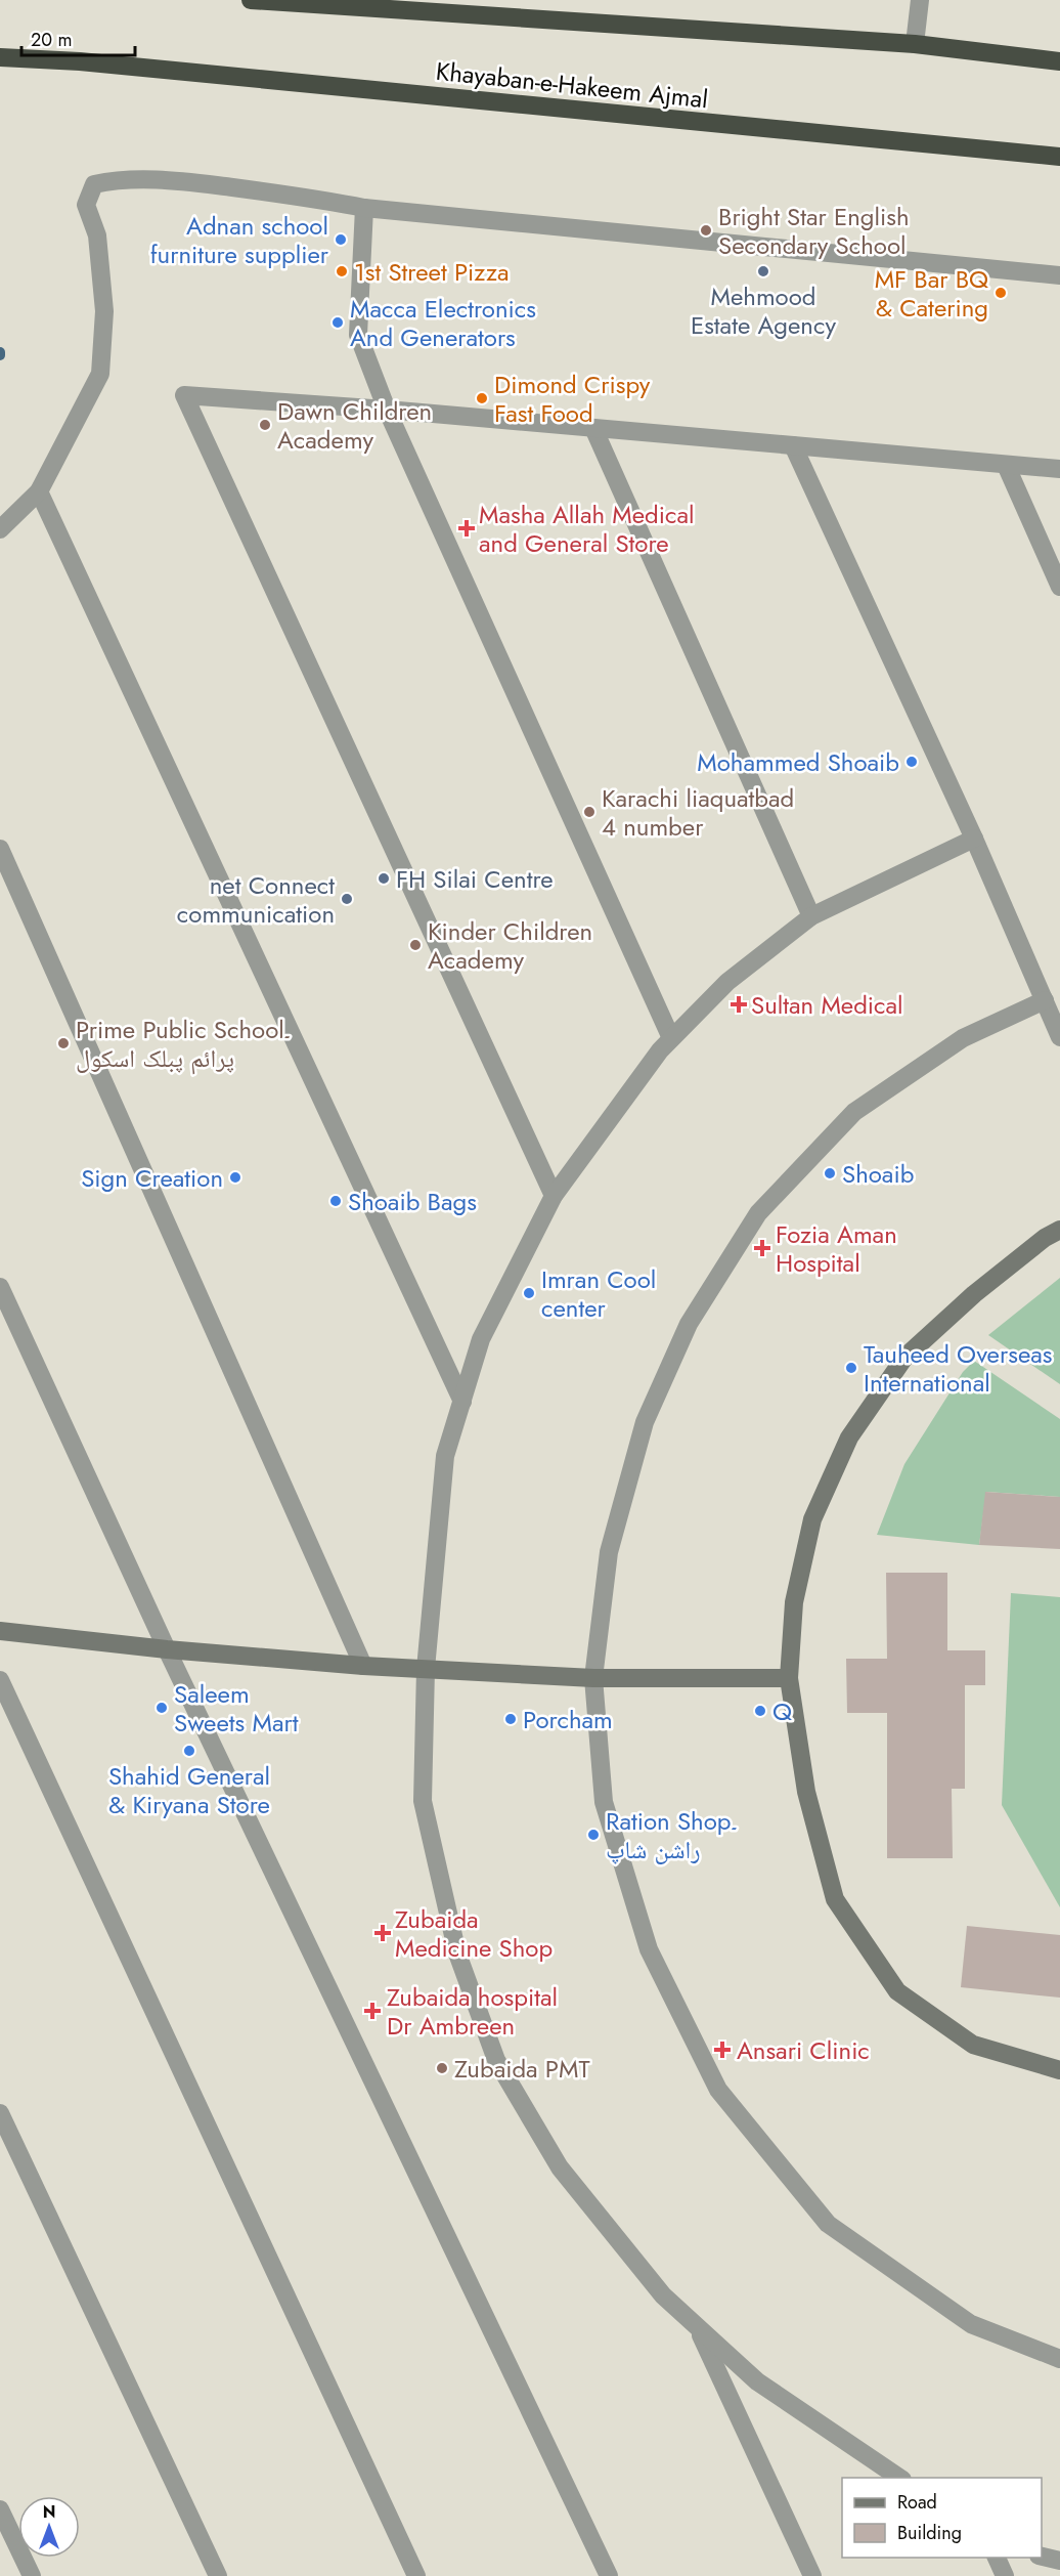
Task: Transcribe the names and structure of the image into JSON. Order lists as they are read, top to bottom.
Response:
{
  "streets": {
    "highway": ["Khayaban-e-Hakeem Ajmal"]
  },
  "places": {
    "other": [
      "Bright Star English Secondary School",
      "Adnan school furniture supplier",
      "1st Street Pizza",
      "Mehmood Estate Agency",
      "MF Bar BQ & Catering",
      "Macca Electronics And Generators",
      "Dimond Crispy Fast Food",
      "Dawn Children Academy",
      "Mohammed Shoaib",
      "Karachi liaquatbad 4 number",
      "FH Silai Centre",
      "net Connect communication",
      "Kinder Children Academy",
      "Prime Public School۔ پرائم پبلک اسکول",
      "Shoaib",
      "Sign Creation",
      "Shoaib Bags",
      "Imran Cool center",
      "Tauheed Overseas International",
      "Saleem Sweets Mart",
      "Q",
      "Porcham",
      "Shahid General & Kiryana Store",
      "Ration Shop۔ راشن شاپ",
      "Zubaida PMT"
    ],
    "health": [
      "Masha Allah Medical and General Store",
      "Sultan Medical",
      "Fozia Aman Hospital",
      "Zubaida Medicine Shop",
      "Zubaida hospital Dr Ambreen",
      "Ansari Clinic"
    ]
  },
  "legend": ["Road", "Building"],
  "scale_bar": "20 m",
  "north": "top"
}
